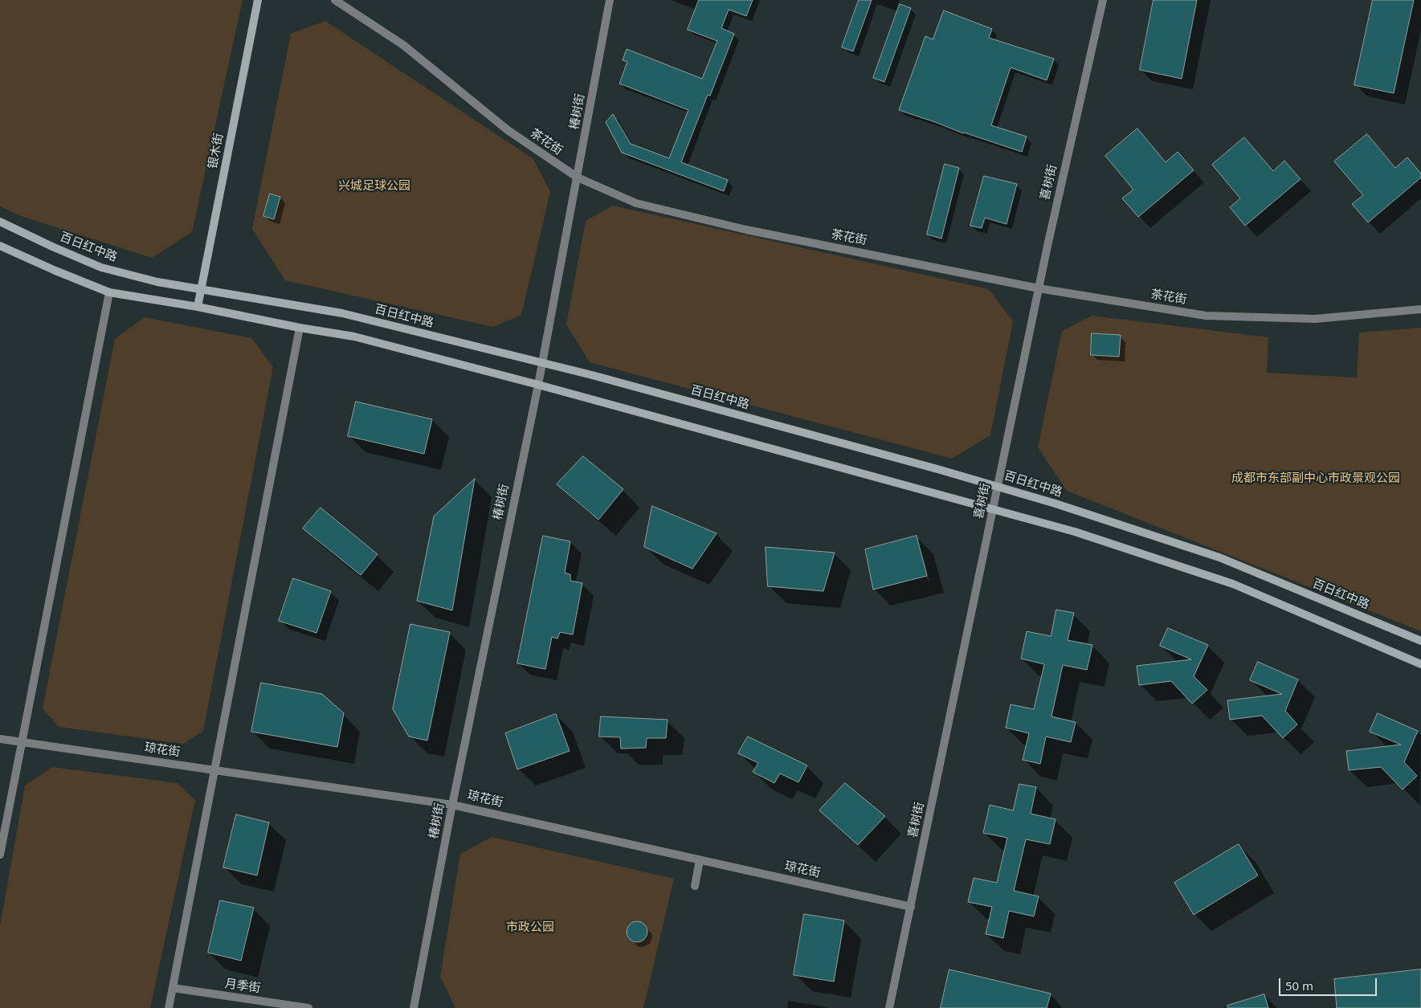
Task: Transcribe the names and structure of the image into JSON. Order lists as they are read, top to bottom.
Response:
{
  "streets": {
    "street": [
      "椿树街",
      "茶花街",
      "银木街",
      "喜树街",
      "百日红中路",
      "琼花街",
      "月季街"
    ]
  },
  "crossings": [
    ["椿树街", "茶花街"],
    ["椿树街", "百日红中路"],
    ["椿树街", "琼花街"],
    ["茶花街", "喜树街"],
    ["银木街", "百日红中路"],
    ["喜树街", "百日红中路"],
    ["喜树街", "琼花街"]
  ],
  "parks": ["兴城足球公园", "成都市东部副中心市政景观公园", "市政公园"],
  "scale_bar": "50 m"
}
